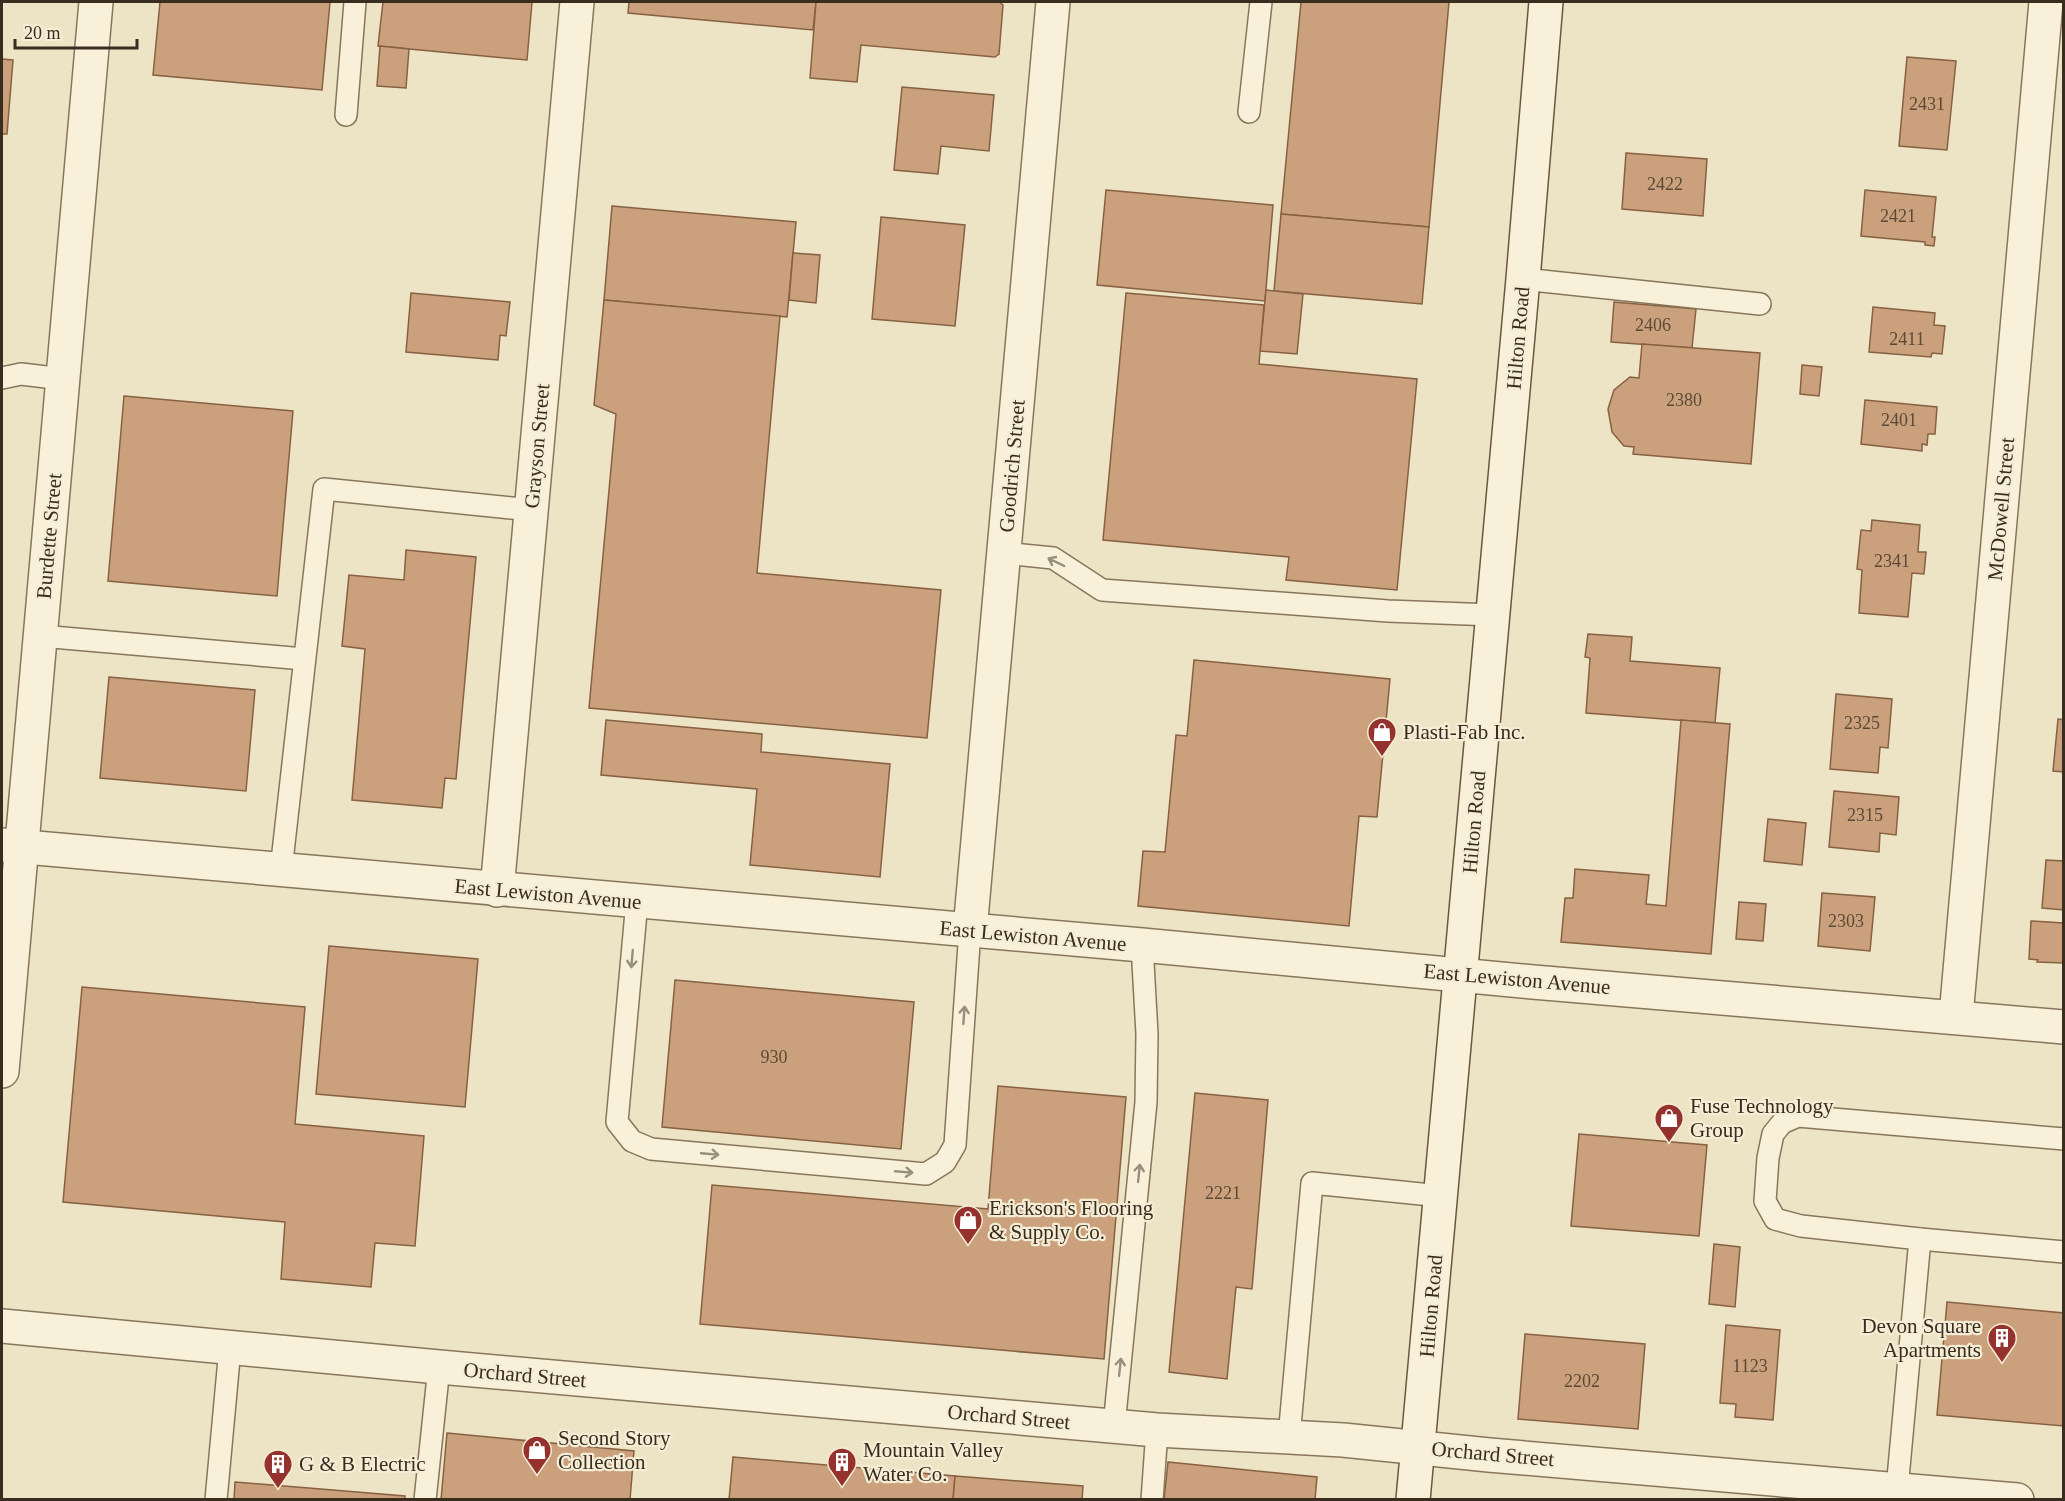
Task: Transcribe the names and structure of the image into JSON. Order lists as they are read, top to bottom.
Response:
{
  "streets": {
    "street": [
      "Hilton Road",
      "Grayson Street",
      "Goodrich Street",
      "McDowell Street",
      "Burdette Street",
      "East Lewiston Avenue",
      "Orchard Street"
    ]
  },
  "crossings": [
    ["Hilton Road", "East Lewiston Avenue"],
    ["Hilton Road", "Orchard Street"],
    ["Grayson Street", "East Lewiston Avenue"],
    ["Goodrich Street", "East Lewiston Avenue"],
    ["McDowell Street", "East Lewiston Avenue"],
    ["Burdette Street", "East Lewiston Avenue"]
  ],
  "places": {
    "shop": [
      "Plasti-Fab Inc.",
      "Fuse Technology Group",
      "Erickson's Flooring & Supply Co.",
      "Second Story Collection"
    ],
    "building": ["Devon Square Apartments", "Mountain Valley Water Co.", "G & B Electric"]
  },
  "house_numbers": [
    "2431",
    "2422",
    "2421",
    "2406",
    "2411",
    "2380",
    "2401",
    "2341",
    "2325",
    "2315",
    "2303",
    "930",
    "2221",
    "1123",
    "2202"
  ],
  "scale_bar": "20 m"
}
